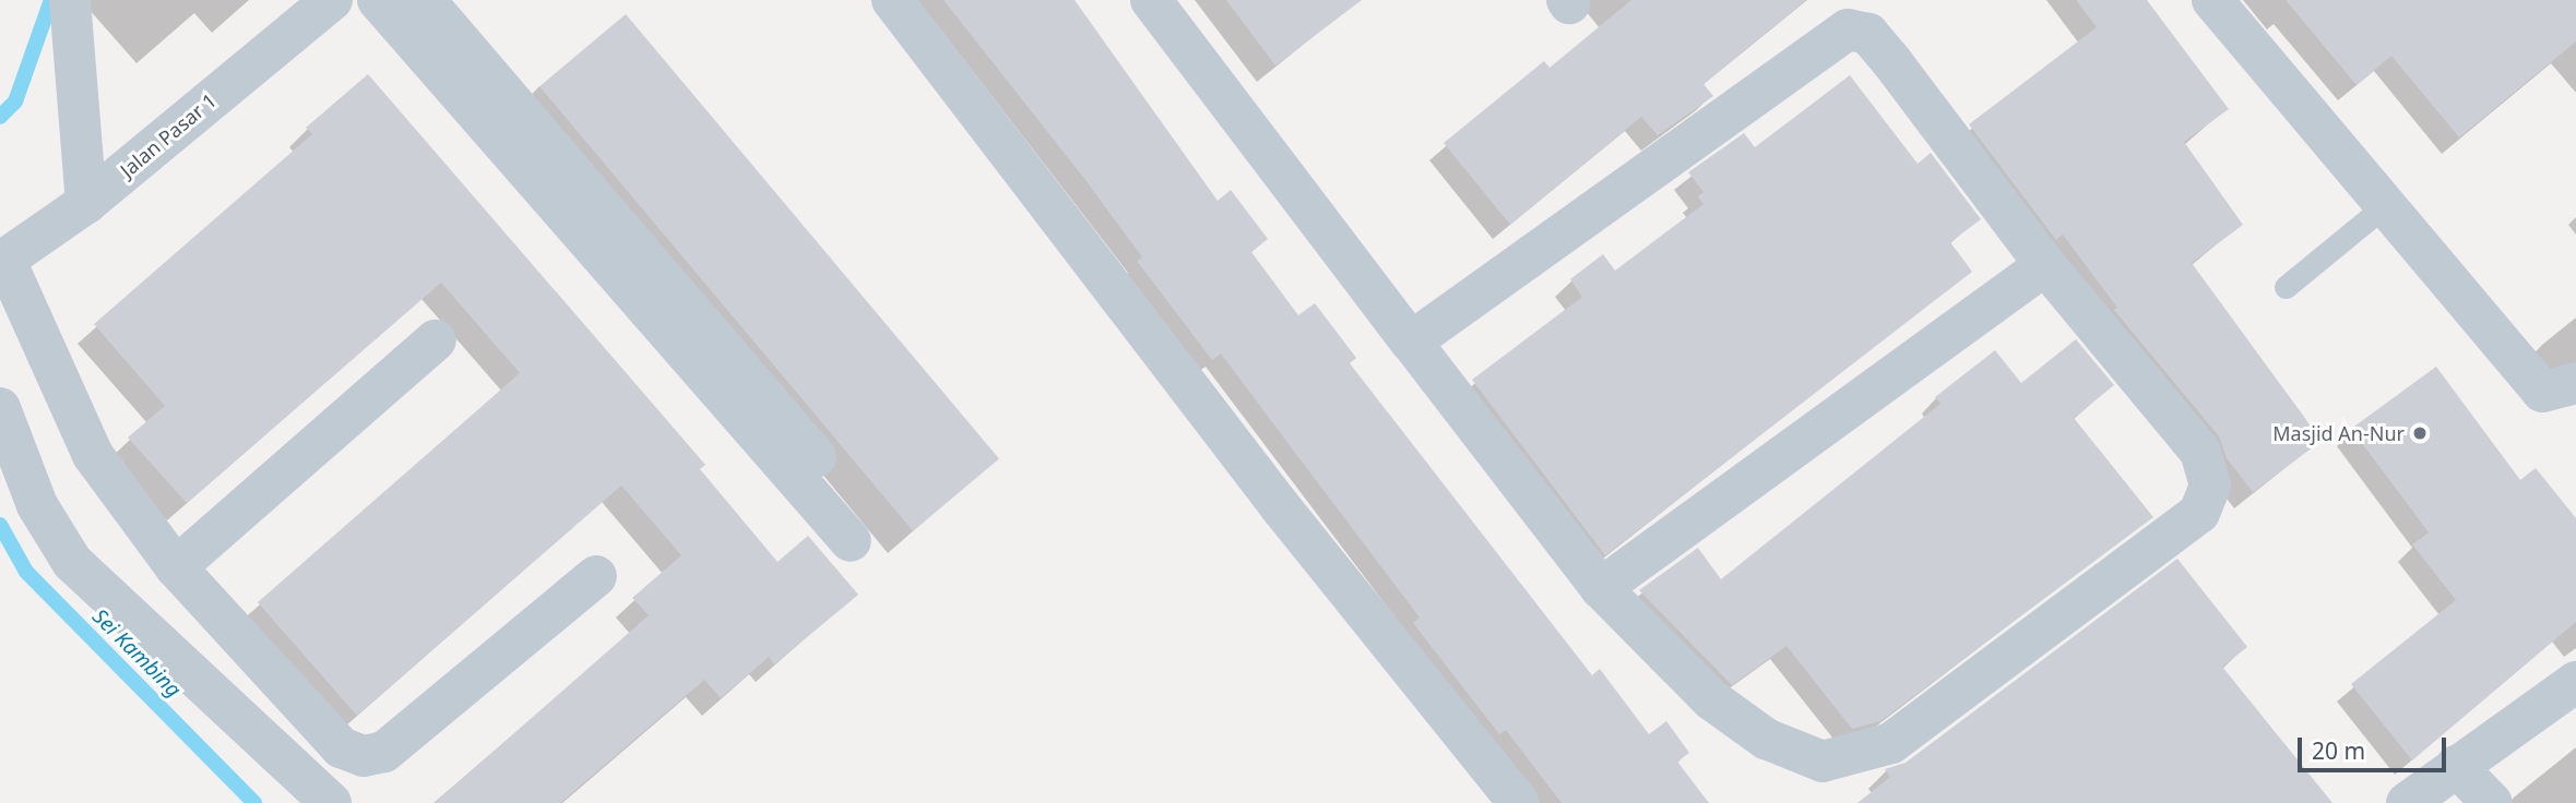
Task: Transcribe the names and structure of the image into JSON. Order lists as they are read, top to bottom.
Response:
{
  "streets": {
    "street": ["Jalan Pasar 1"]
  },
  "water": ["Sei Kambing"],
  "places": ["Masjid An-Nur"],
  "scale_bar": "20 m"
}
